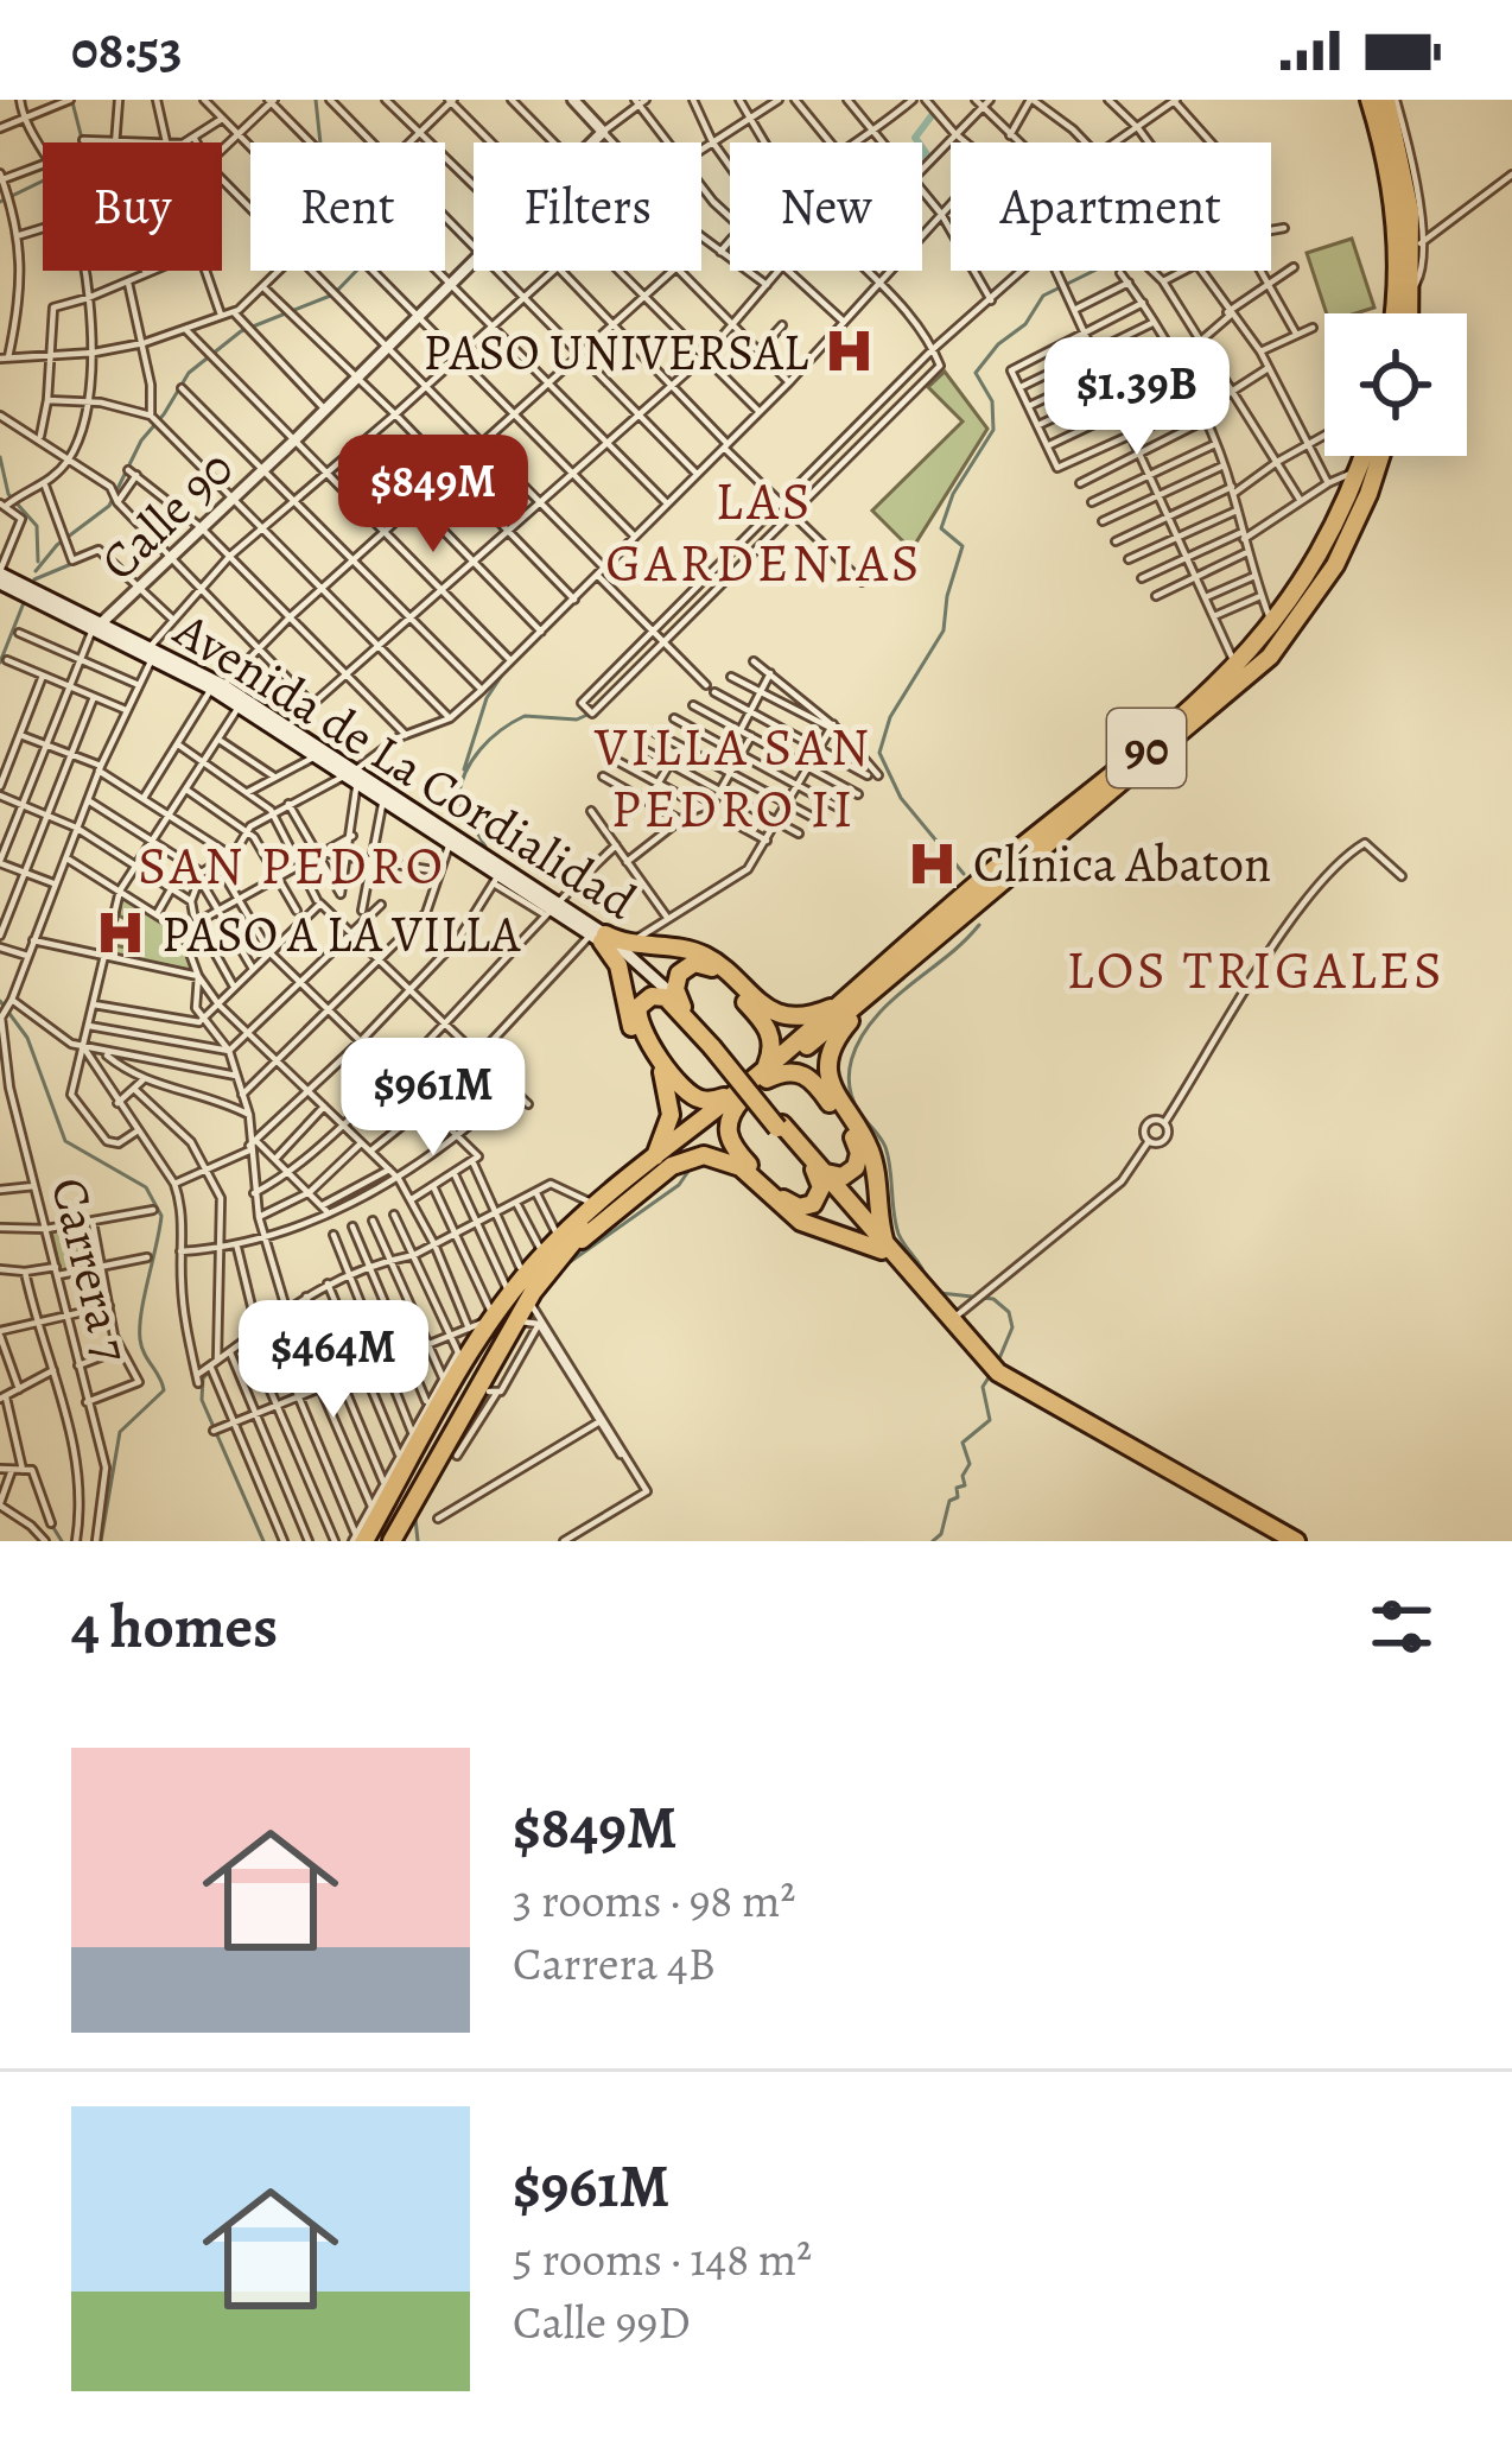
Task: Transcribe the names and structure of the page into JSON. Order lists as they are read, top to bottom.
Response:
{
  "streets": {
    "highway": ["90"],
    "main road": ["Avenida de La Cordialidad"],
    "street": ["Calle 90", "Carrera 7"]
  },
  "crossings": [
    ["Calle 90", "Avenida de La Cordialidad"],
    ["Avenida de La Cordialidad", "Carrera 7"]
  ],
  "districts": [
    "LAS GARDENIAS",
    "VILLA SAN PEDRO II",
    "SAN PEDRO",
    "LOS TRIGALES"
  ],
  "places": {
    "hospital": ["PASO UNIVERSAL", "Clínica Abaton", "PASO A LA VILLA"]
  },
  "page": {
    "status": "08:53",
    "chip": [
      "Buy",
      "Rent",
      "Filters",
      "New",
      "Apartment"
    ],
    "price": [
      "$1.39B",
      "$849M",
      "$961M",
      "$464M"
    ],
    "heading": "4 homes",
    "list": [
      {
        "name": "$849M",
        "note": "3 rooms · 98 m² · Carrera 4B"
      },
      {
        "name": "$961M",
        "note": "5 rooms · 148 m² · Calle 99D"
      }
    ]
  }
}
